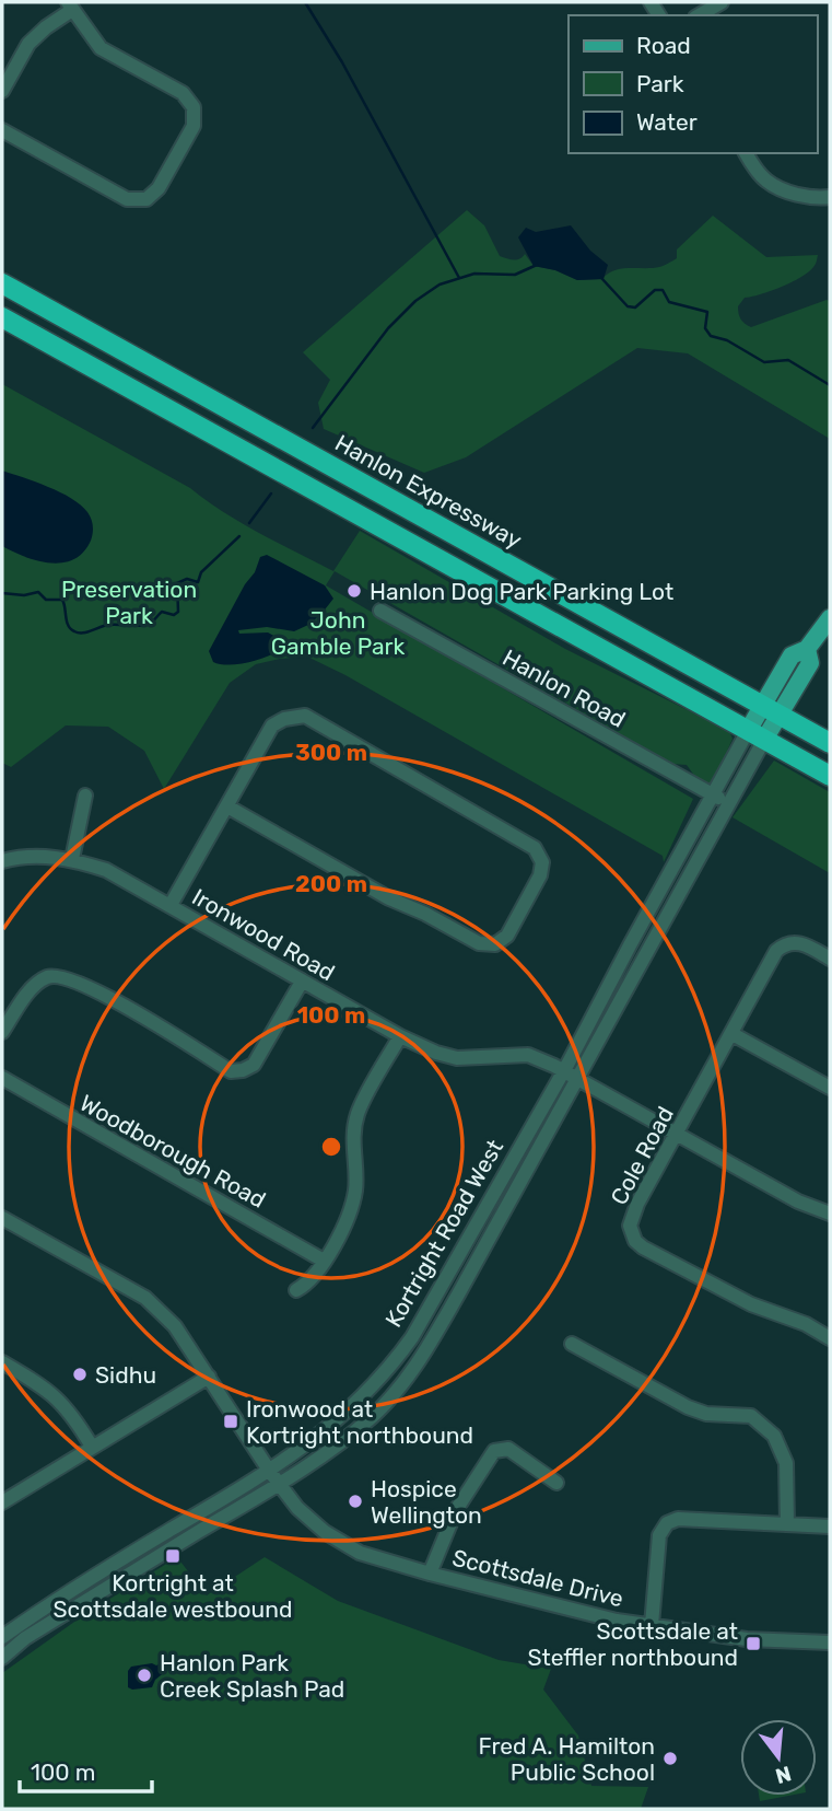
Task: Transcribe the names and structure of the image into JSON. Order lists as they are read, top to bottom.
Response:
{
  "streets": {
    "highway": ["Hanlon Expressway"],
    "main road": ["Kortright Road West"],
    "street": [
      "Hanlon Road",
      "Ironwood Road",
      "Woodborough Road",
      "Cole Road",
      "Scottsdale Drive"
    ]
  },
  "crossings": [
    ["Hanlon Expressway", "Kortright Road West"],
    ["Hanlon Road", "Kortright Road West"],
    ["Ironwood Road", "Cole Road"],
    ["Ironwood Road", "Kortright Road West"],
    ["Kortright Road West", "Scottsdale Drive"]
  ],
  "parks": ["Preservation Park", "John Gamble Park"],
  "places": {
    "other": [
      "Hanlon Dog Park Parking Lot",
      "Sidhu",
      "Hospice Wellington",
      "Hanlon Park Creek Splash Pad",
      "Fred A. Hamilton Public School"
    ],
    "transit": ["Ironwood at Kortright northbound", "Kortright at Scottsdale westbound", "Scottsdale at Steffler northbound"]
  },
  "legend": ["Road", "Park", "Water"],
  "scale_bar": "100 m",
  "north": "bottom",
  "rings": ["300 m", "200 m", "100 m"]
}
